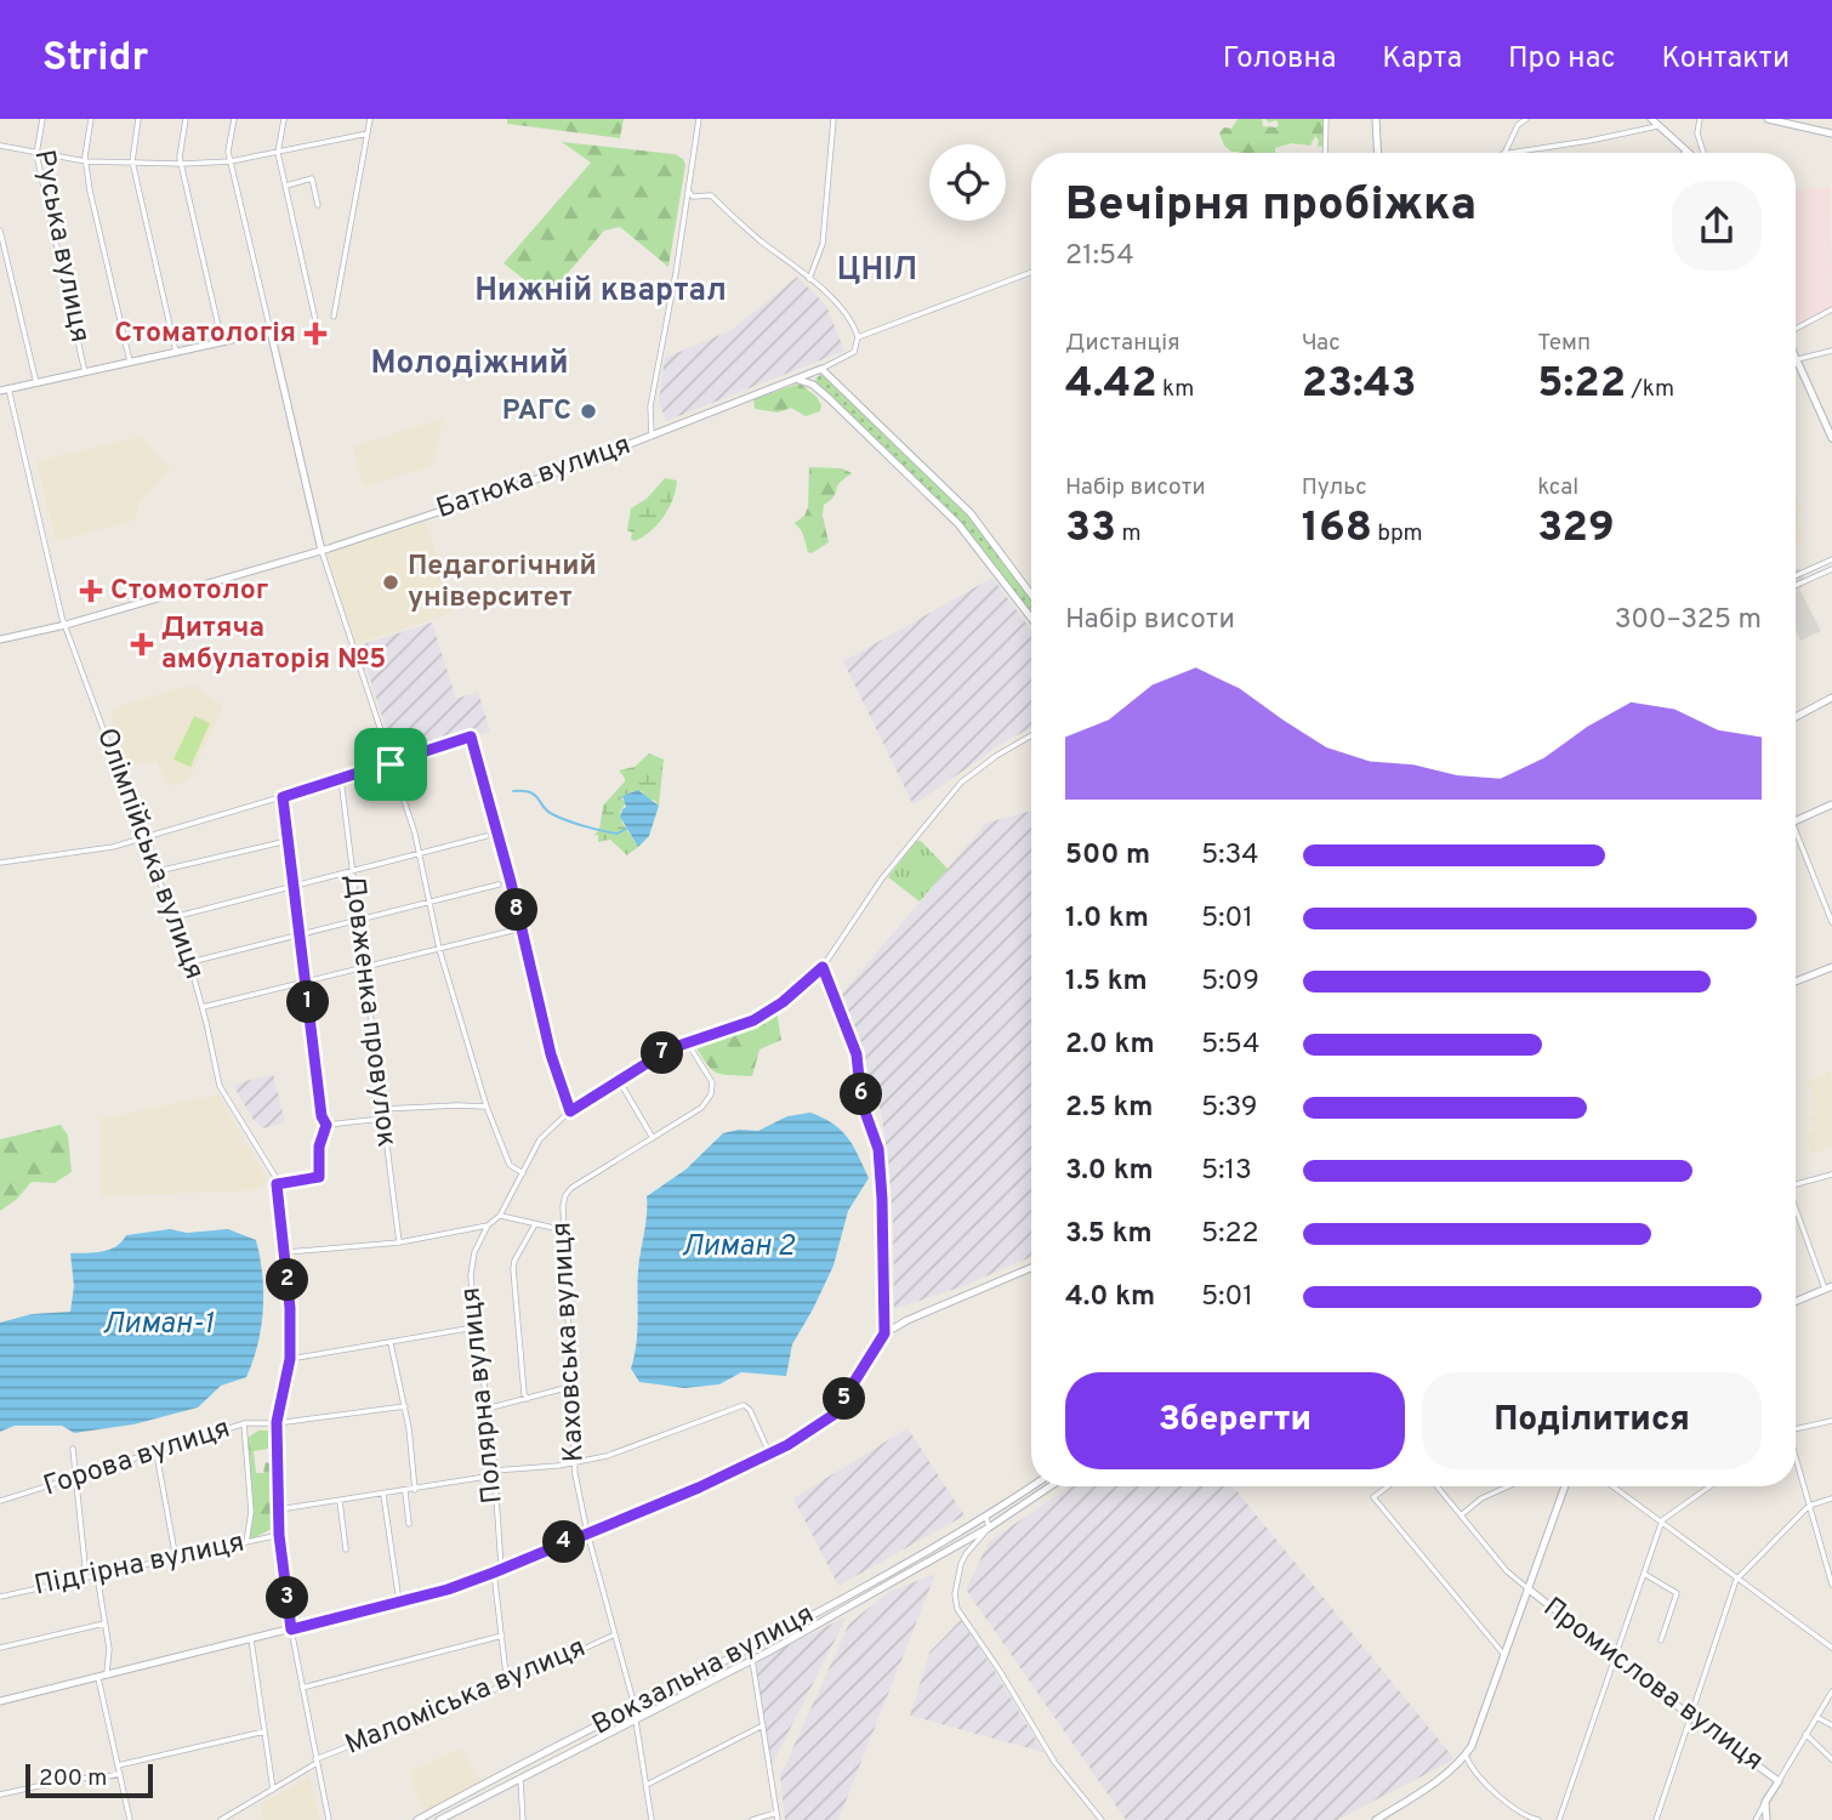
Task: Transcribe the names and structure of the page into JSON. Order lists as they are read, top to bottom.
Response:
{
  "streets": {
    "street": [
      "Руська вулиця",
      "Батюка вулиця",
      "Олімпійська вулиця",
      "Довженка провулок",
      "Каховська вулиця",
      "Полярна вулиця",
      "Горова вулиця",
      "Підгірна вулиця",
      "Вокзальна вулиця",
      "Промислова вулиця",
      "Маломіська вулиця"
    ]
  },
  "crossings": [
    ["Батюка вулиця", "Олімпійська вулиця"],
    ["Олімпійська вулиця", "Горова вулиця"],
    ["Олімпійська вулиця", "Підгірна вулиця"],
    ["Олімпійська вулиця", "Маломіська вулиця"],
    ["Каховська вулиця", "Вокзальна вулиця"],
    ["Каховська вулиця", "Маломіська вулиця"]
  ],
  "districts": ["ЦНІЛ", "Нижній квартал", "Молодіжний"],
  "water": ["Лиман 2", "Лиман-1"],
  "places": {
    "health": ["Стоматологія", "Стомотолог", "Дитяча амбулаторія №5"],
    "other": ["РАГС", "Педагогічний університет"]
  },
  "scale_bar": "200 m",
  "page": {
    "header": "Stridr",
    "nav": [
      "Головна",
      "Карта",
      "Про нас",
      "Контакти"
    ],
    "heading": ["Вечірня пробіжка", "21:54"],
    "stats": [
      ["Дистанція", "4.42 km"],
      ["Час", "23:43"],
      ["Темп", "5:22 /km"],
      ["Набір висоти", "33 m"],
      ["Пульс", "168 bpm"],
      ["kcal", "329"]
    ],
    "chart": ["Набір висоти", "300–325 m"],
    "list": [
      {
        "name": "500 m",
        "note": "5:34"
      },
      {
        "name": "1.0 km",
        "note": "5:01"
      },
      {
        "name": "1.5 km",
        "note": "5:09"
      },
      {
        "name": "2.0 km",
        "note": "5:54"
      },
      {
        "name": "2.5 km",
        "note": "5:39"
      },
      {
        "name": "3.0 km",
        "note": "5:13"
      },
      {
        "name": "3.5 km",
        "note": "5:22"
      },
      {
        "name": "4.0 km",
        "note": "5:01"
      }
    ],
    "pins": [
      "8",
      "1",
      "7",
      "6",
      "2",
      "5",
      "4",
      "3"
    ],
    "buttons": ["Зберегти", "Поділитися"],
    "scale": "200 m"
  }
}
